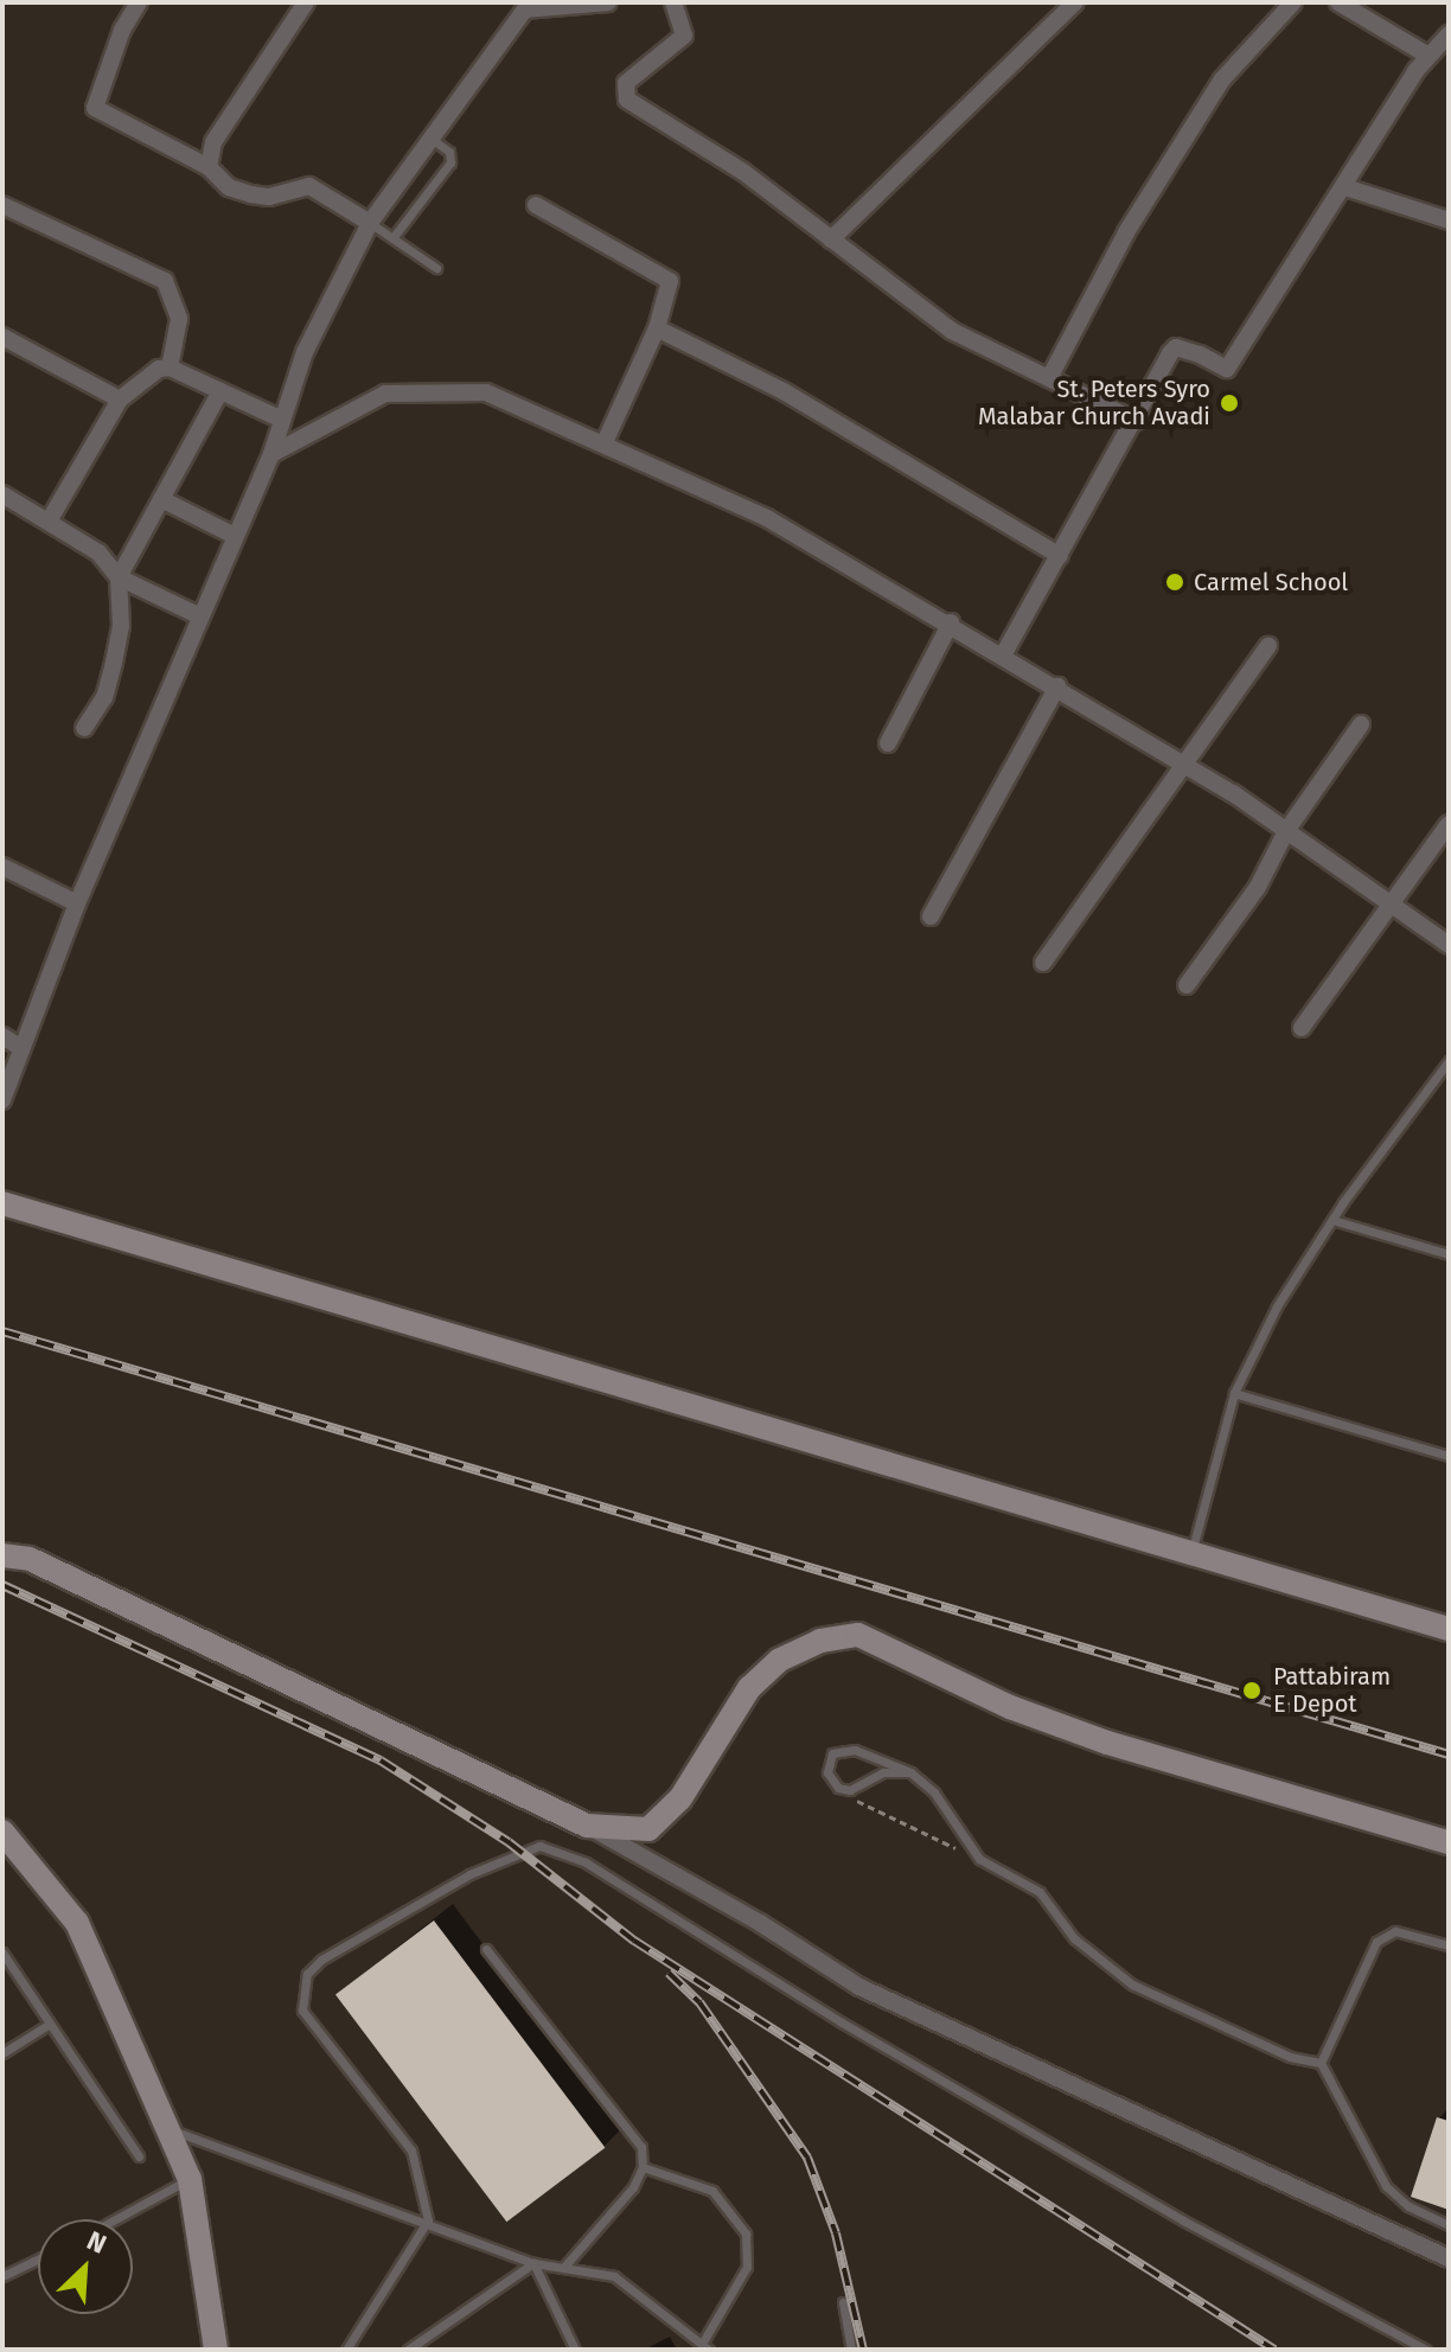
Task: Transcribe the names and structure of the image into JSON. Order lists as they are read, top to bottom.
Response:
{
  "places": ["St. Peters Syro Malabar Church Avadi", "Carmel School", "Pattabiram E Depot"],
  "north": "top right"
}
